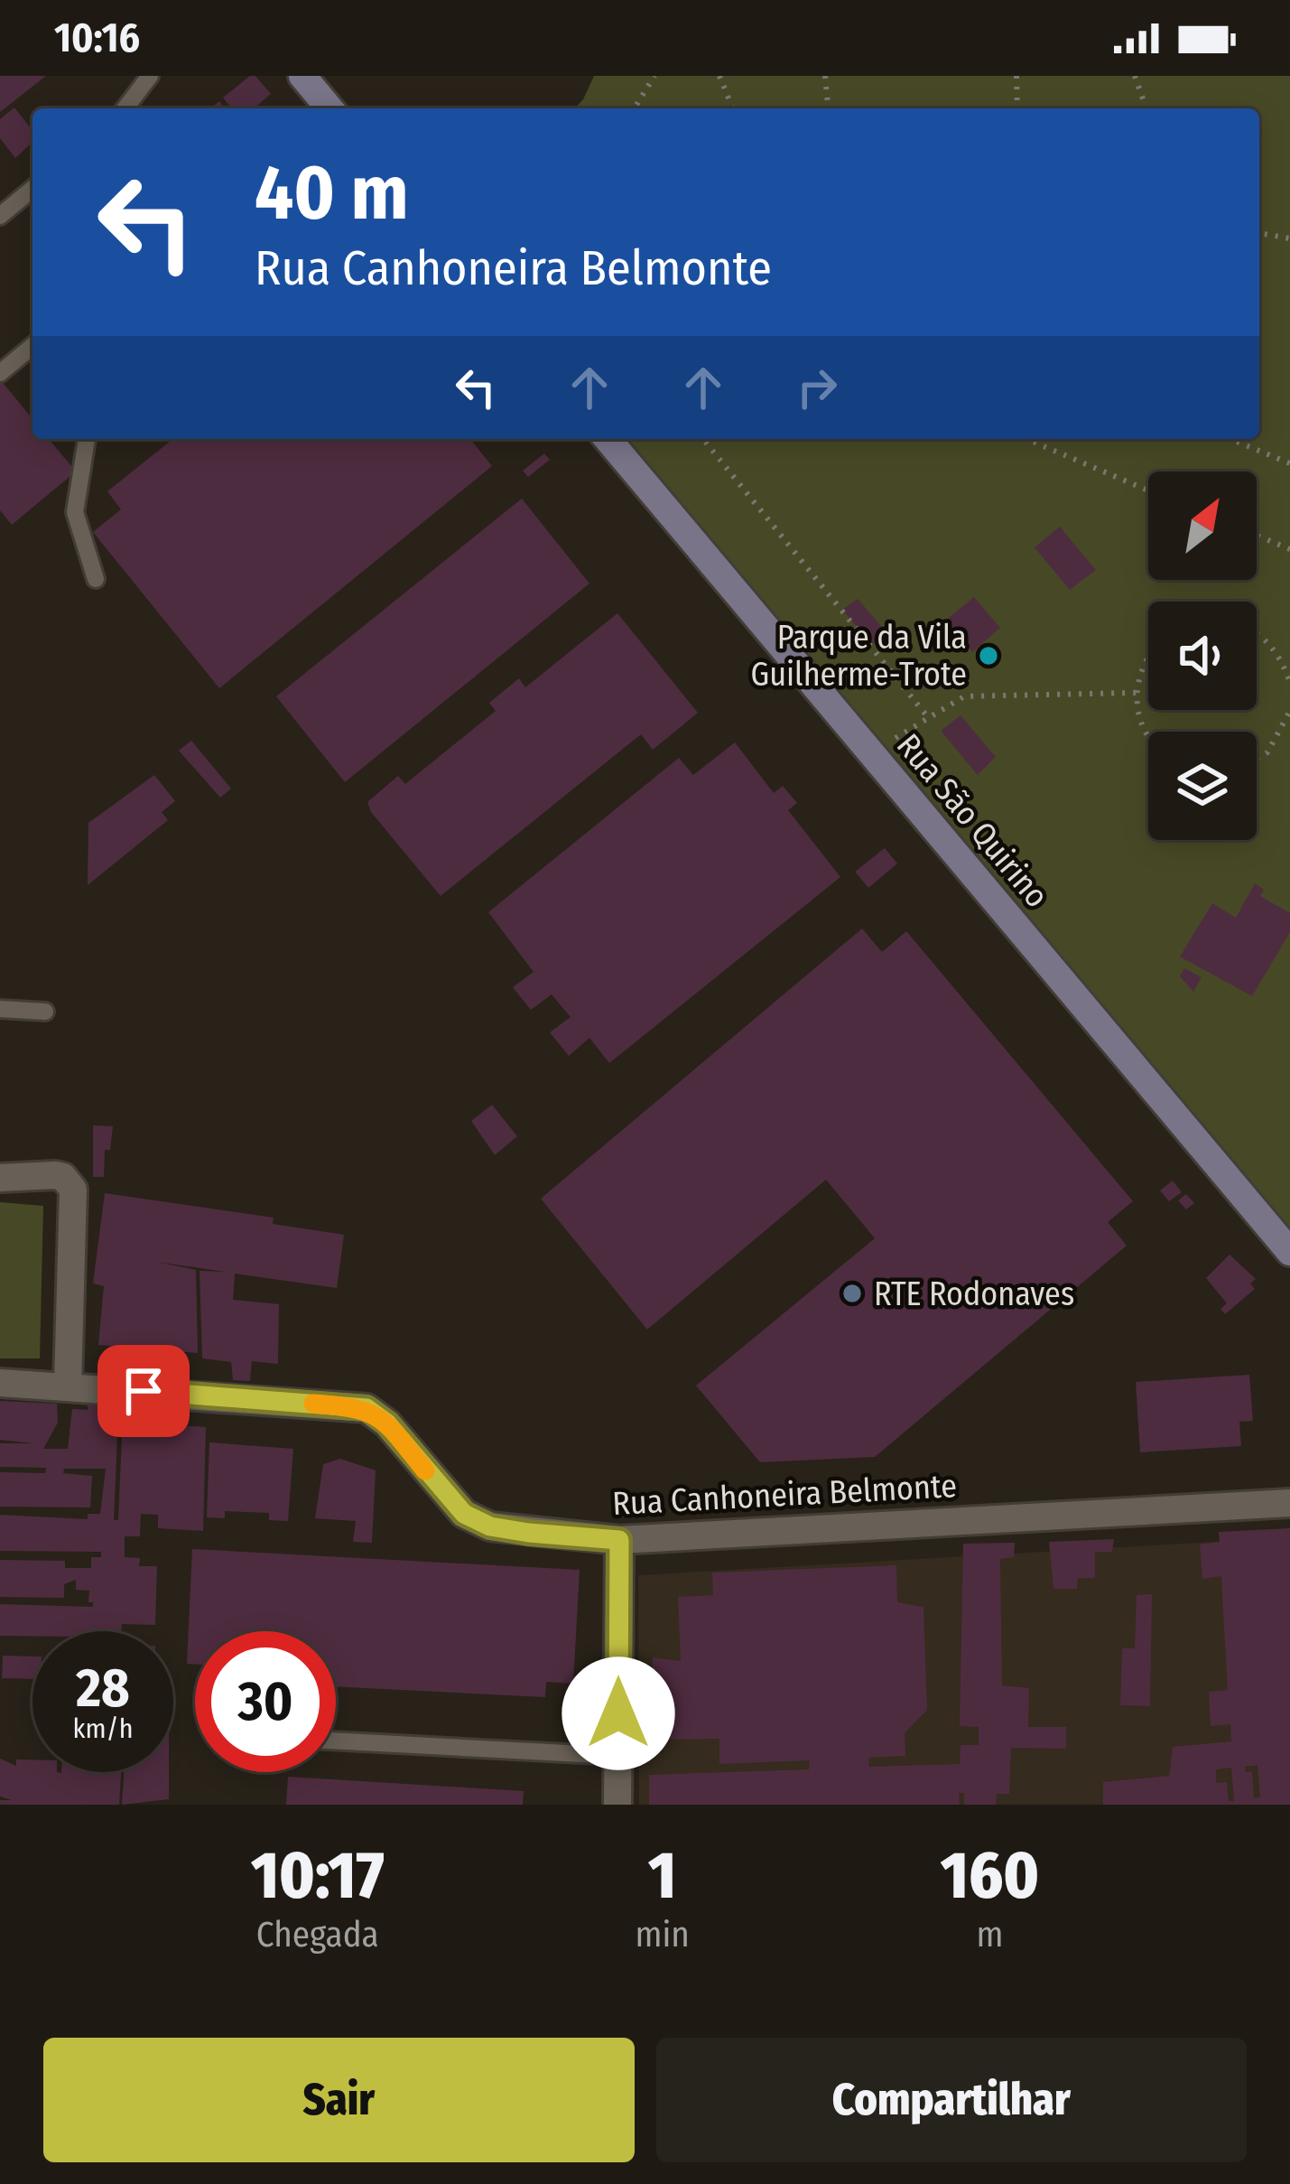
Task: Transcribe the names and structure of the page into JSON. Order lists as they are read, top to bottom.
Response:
{
  "streets": {
    "street": ["Rua São Quirino", "Rua Canhoneira Belmonte"]
  },
  "places": ["Parque da Vila Guilherme-Trote", "RTE Rodonaves"],
  "north": "top right",
  "page": {
    "status": "10:16",
    "turn": ["40 m", "Rua Canhoneira Belmonte"],
    "speed": "28 km/h",
    "limit": "30",
    "eta": [
      "10:17",
      "Chegada",
      "1",
      "min",
      "160",
      "m"
    ],
    "buttons": ["Sair", "Compartilhar"]
  }
}
